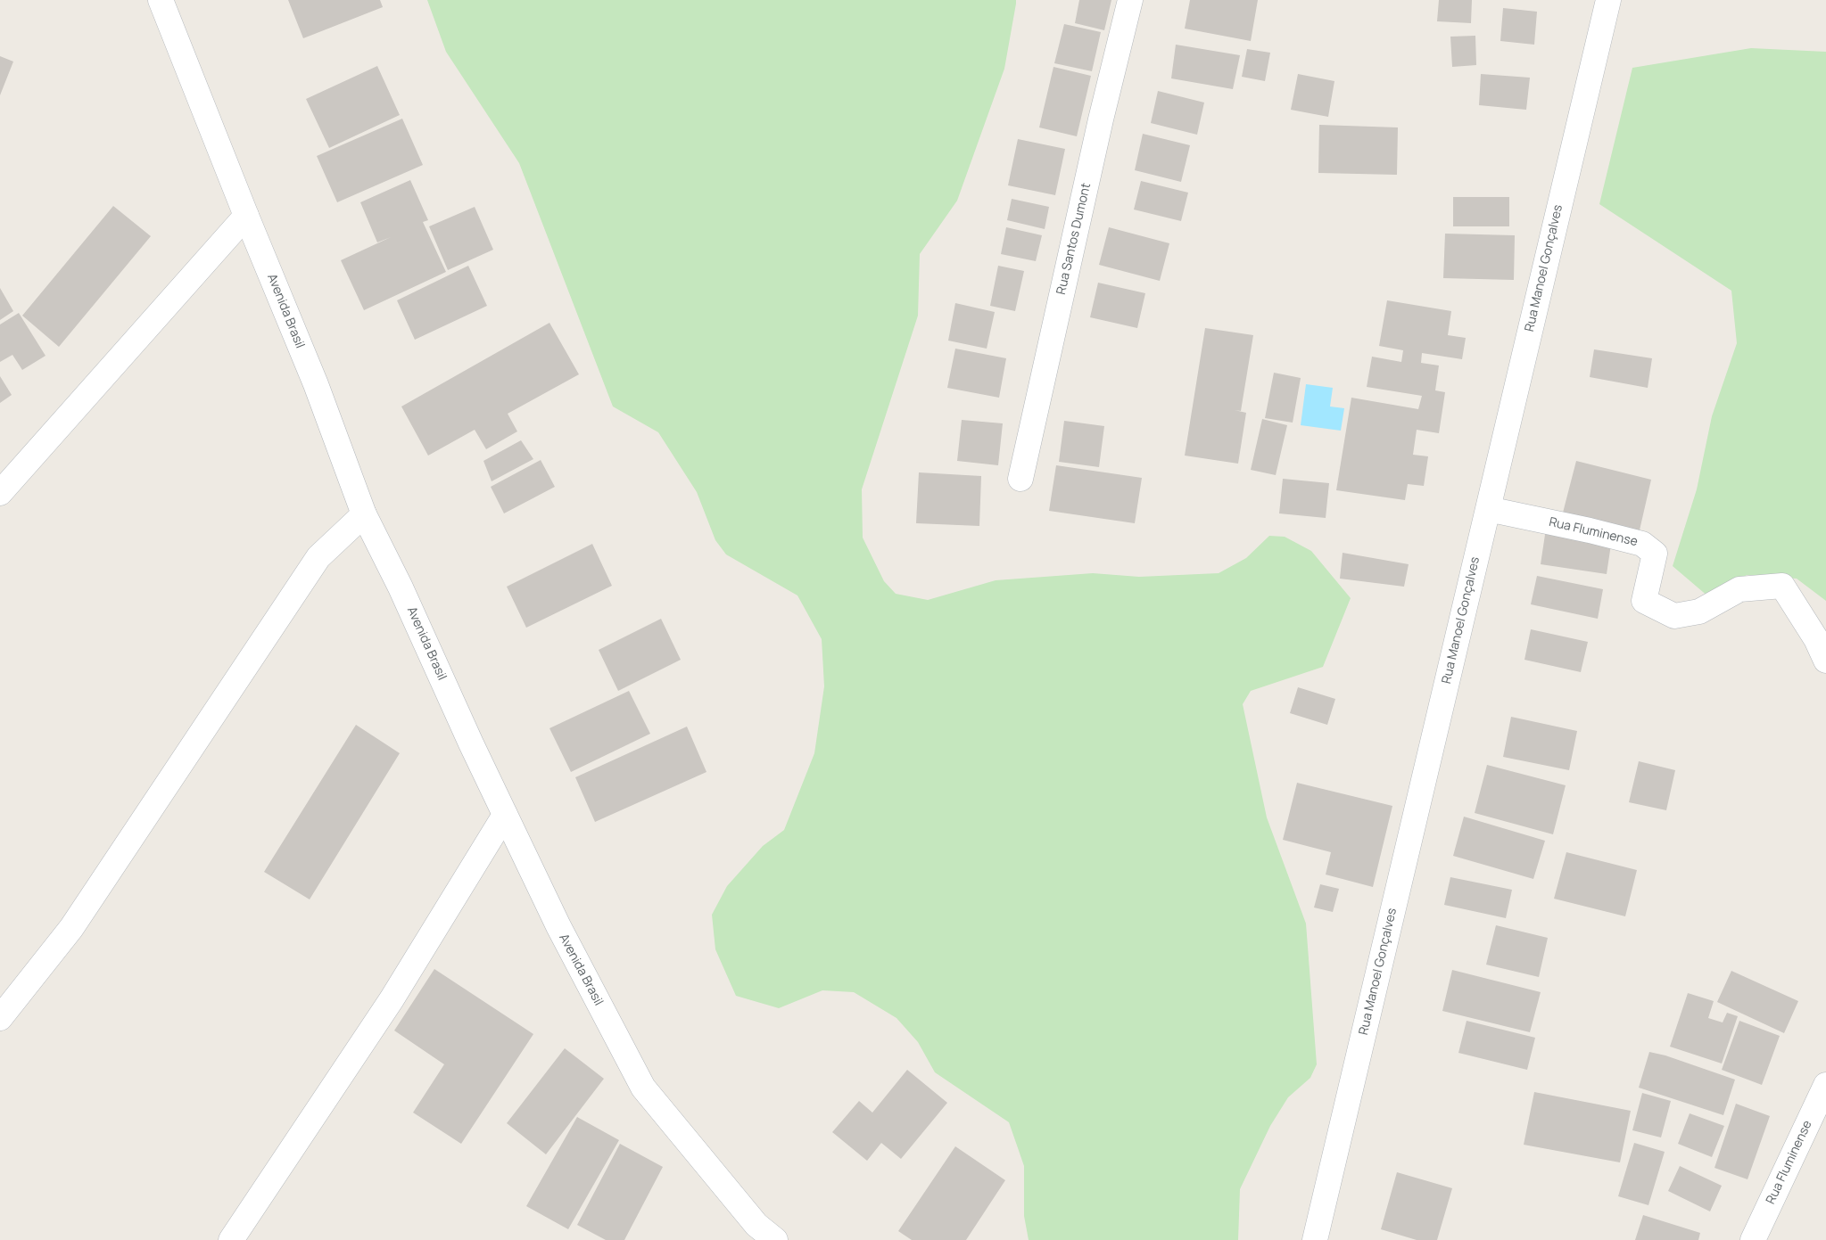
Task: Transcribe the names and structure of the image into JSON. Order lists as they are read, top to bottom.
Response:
{
  "streets": {
    "street": [
      "Rua Santos Dumont",
      "Rua Manoel Gonçalves",
      "Avenida Brasil",
      "Rua Fluminense"
    ]
  },
  "crossings": [
    ["Rua Manoel Gonçalves", "Rua Fluminense"]
  ]
}
